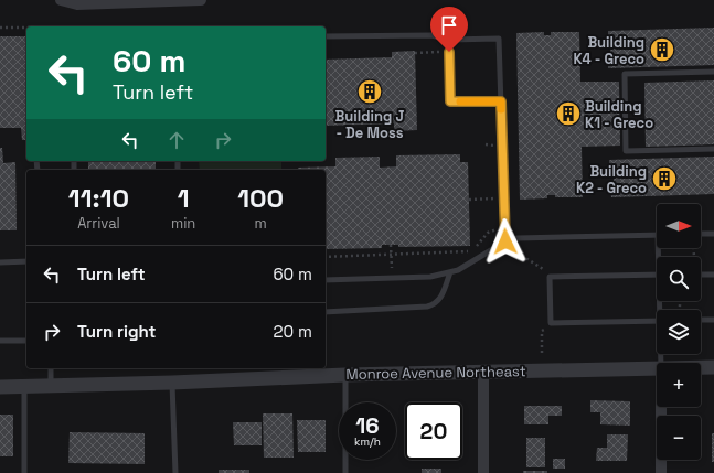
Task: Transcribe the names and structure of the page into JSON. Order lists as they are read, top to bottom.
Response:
{
  "streets": {
    "street": ["Monroe Avenue Northeast"]
  },
  "places": {
    "building": [
      "Building K4 - Greco",
      "Building J - De Moss",
      "Building K1 - Greco",
      "Building K2 - Greco"
    ]
  },
  "north": "right",
  "page": {
    "turn": ["60 m", "Turn left"],
    "eta": [
      "11:10",
      "Arrival",
      "1",
      "min",
      "100",
      "m"
    ],
    "map_buttons": ["+", "−"],
    "list": [
      {
        "name": "Turn left",
        "value": "60 m"
      },
      {
        "name": "Turn right",
        "value": "20 m"
      }
    ],
    "speed": "16 km/h",
    "limit": "20"
  }
}
